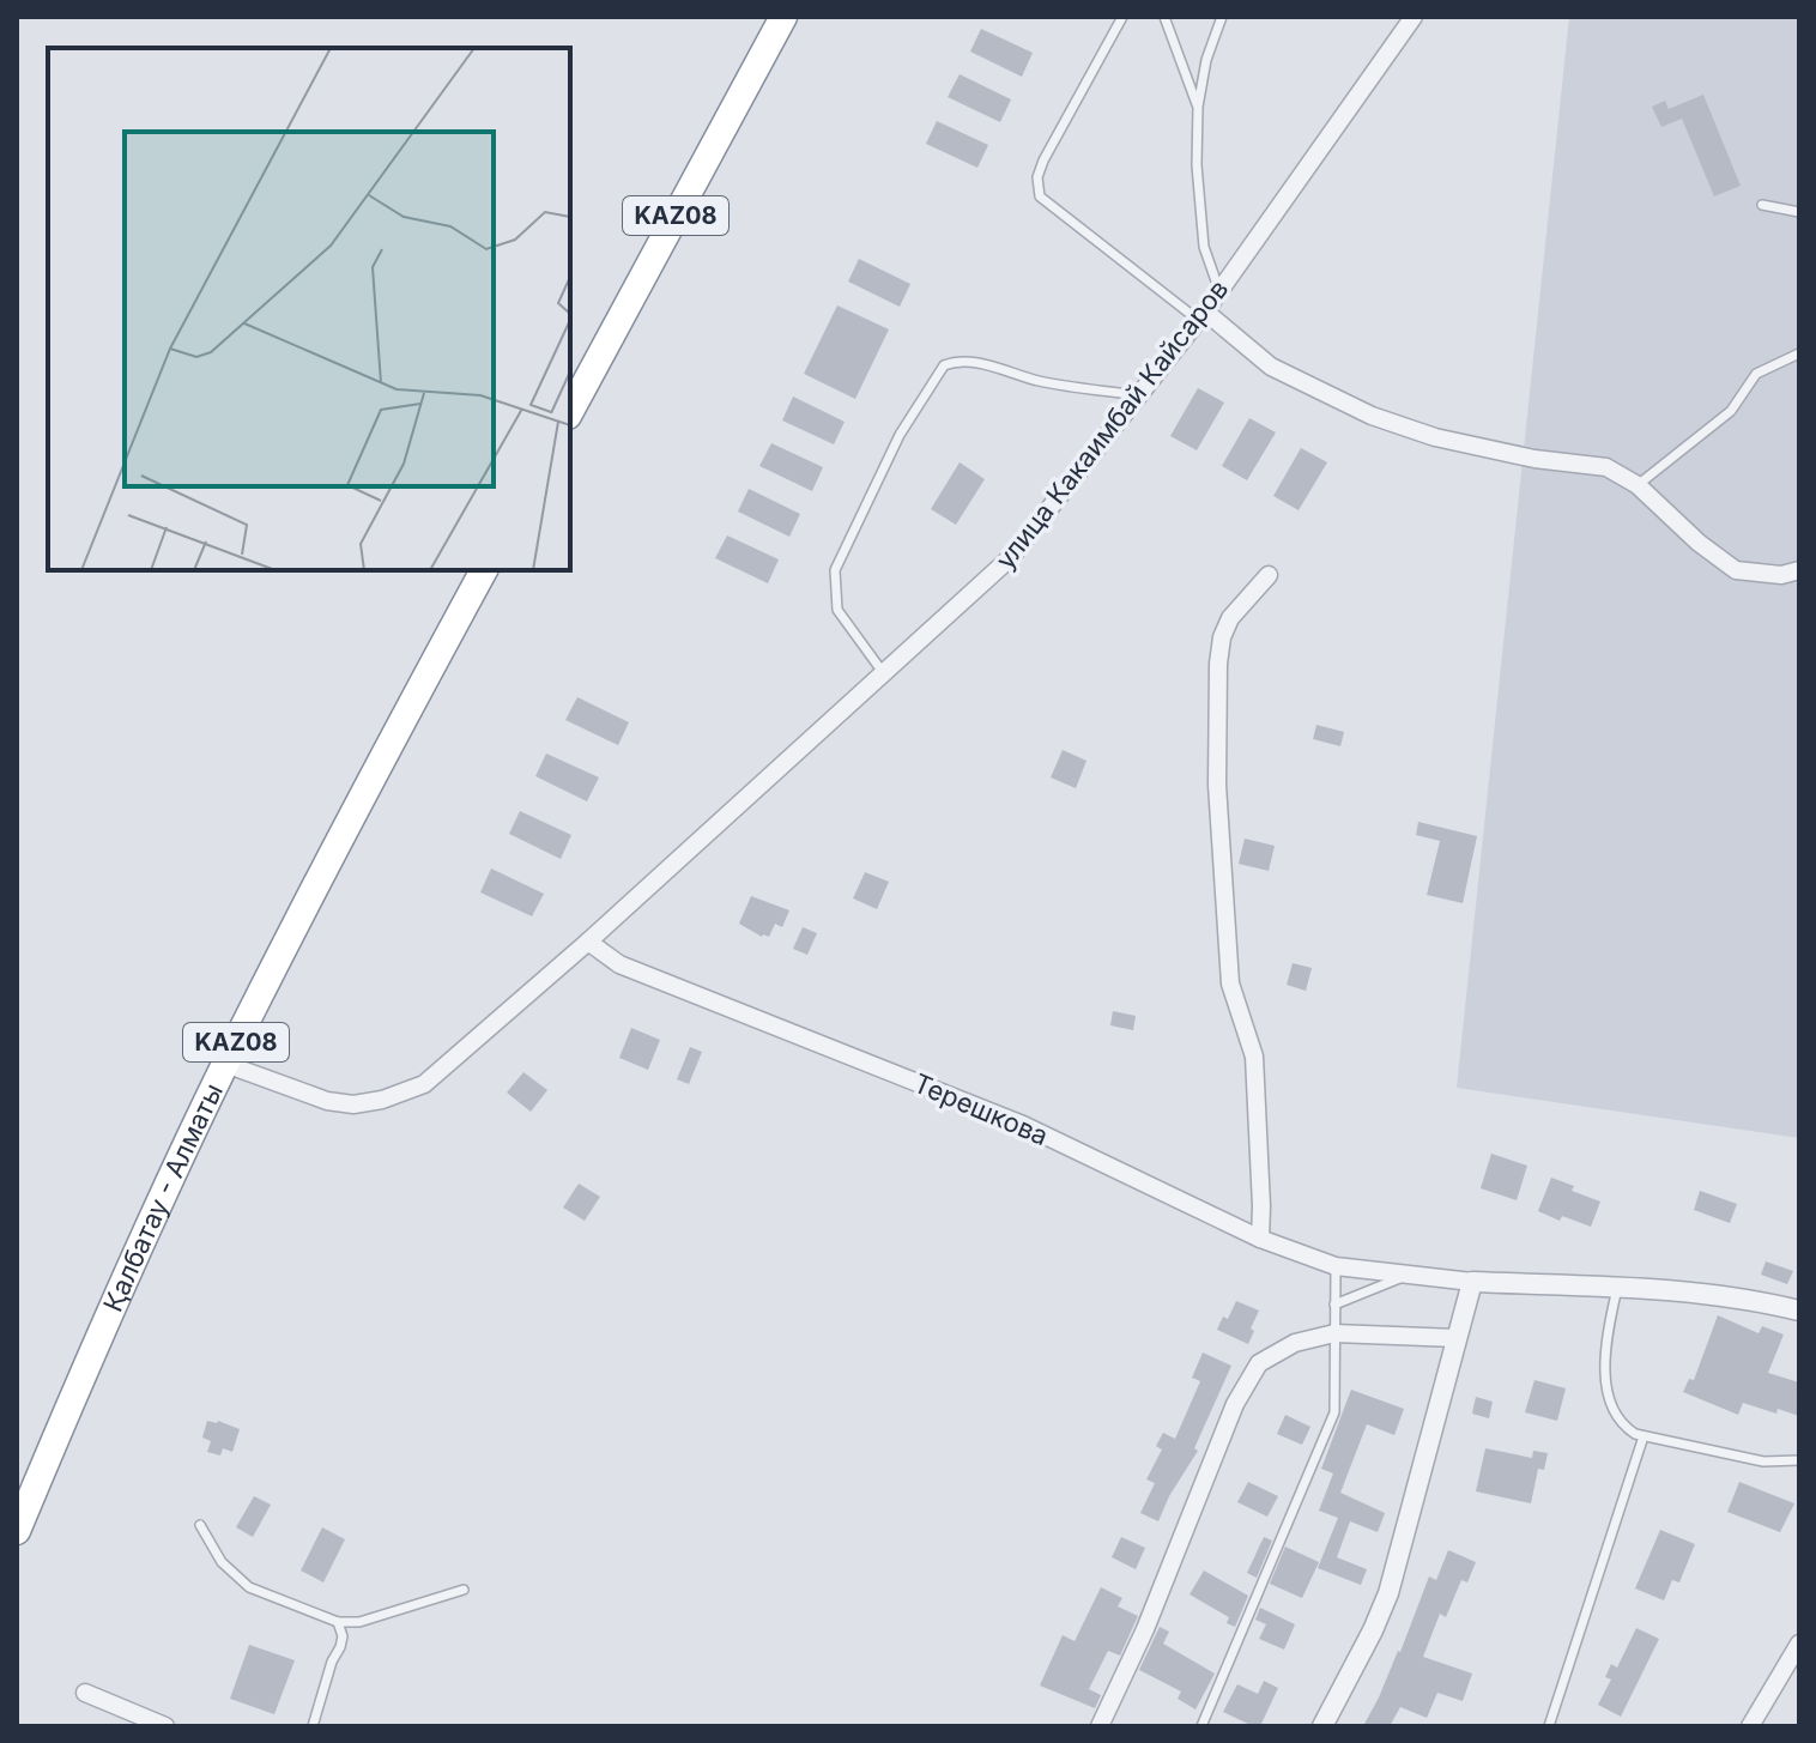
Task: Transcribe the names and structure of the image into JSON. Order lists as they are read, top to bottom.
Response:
{
  "streets": {
    "highway": ["KAZ08", "Қалбатау - Алматы"],
    "street": ["улица Какаимбай Кайсаров", "Терешкова"]
  },
  "crossings": [
    ["улица Какаимбай Кайсаров", "Терешкова"]
  ]
}
